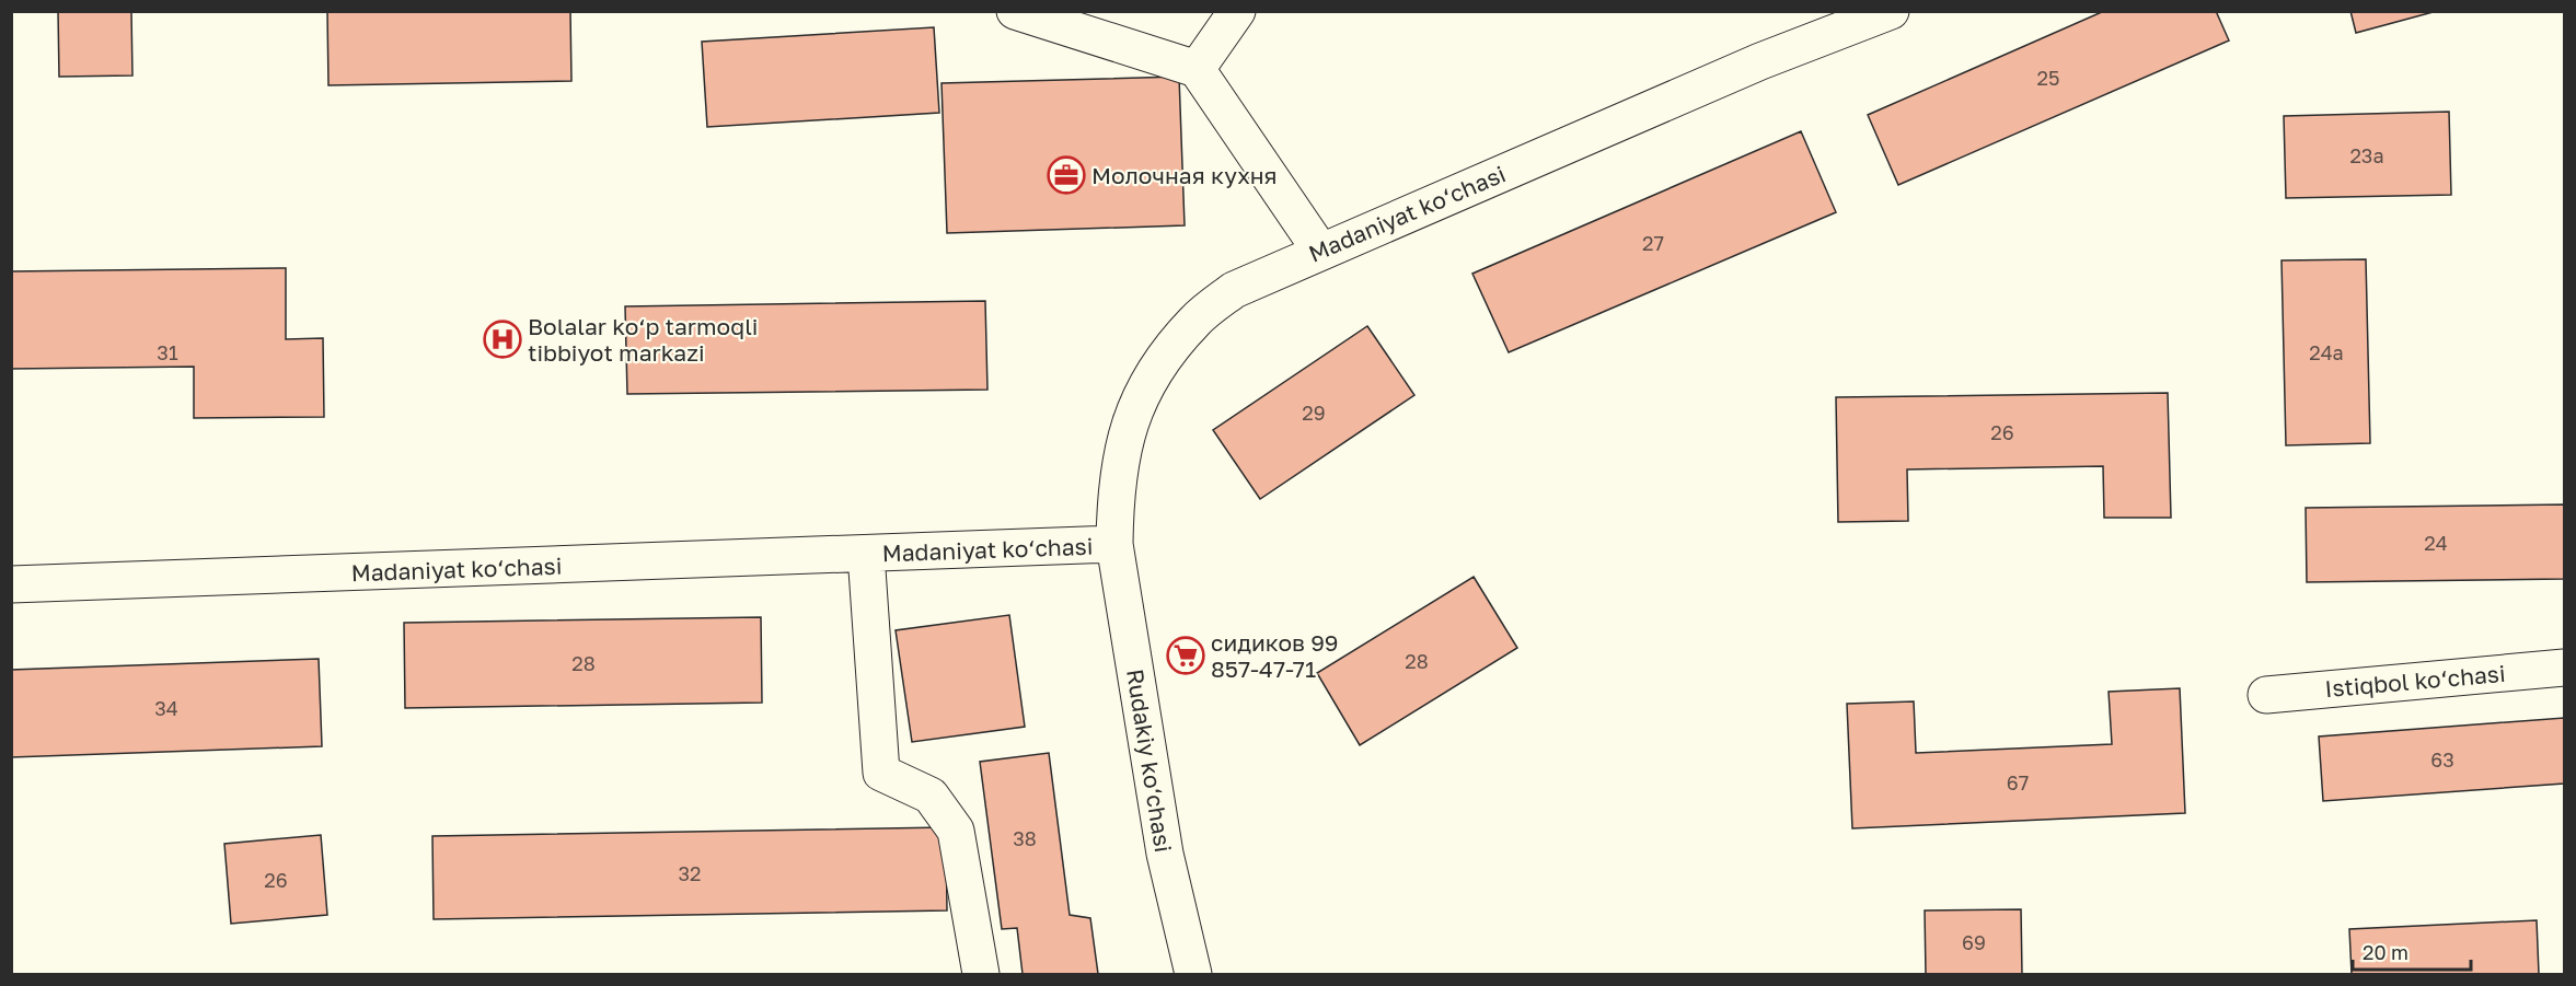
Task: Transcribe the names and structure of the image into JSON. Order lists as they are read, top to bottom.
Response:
{
  "streets": {
    "street": ["Madaniyat ko‘chasi", "Istiqbol ko‘chasi", "Rudakiy ko‘chasi"]
  },
  "crossings": [
    ["Madaniyat ko‘chasi", "Rudakiy ko‘chasi"]
  ],
  "places": {
    "office": ["Молочная кухня"],
    "hospital": ["Bolalar ko‘p tarmoqli tibbiyot markazi"],
    "supermarket": ["сидиков 99 857-47-71"]
  },
  "house_numbers": [
    "25",
    "23a",
    "27",
    "31",
    "24a",
    "29",
    "26",
    "24",
    "28",
    "28",
    "34",
    "63",
    "67",
    "38",
    "32",
    "26",
    "69"
  ],
  "scale_bar": "20 m"
}
